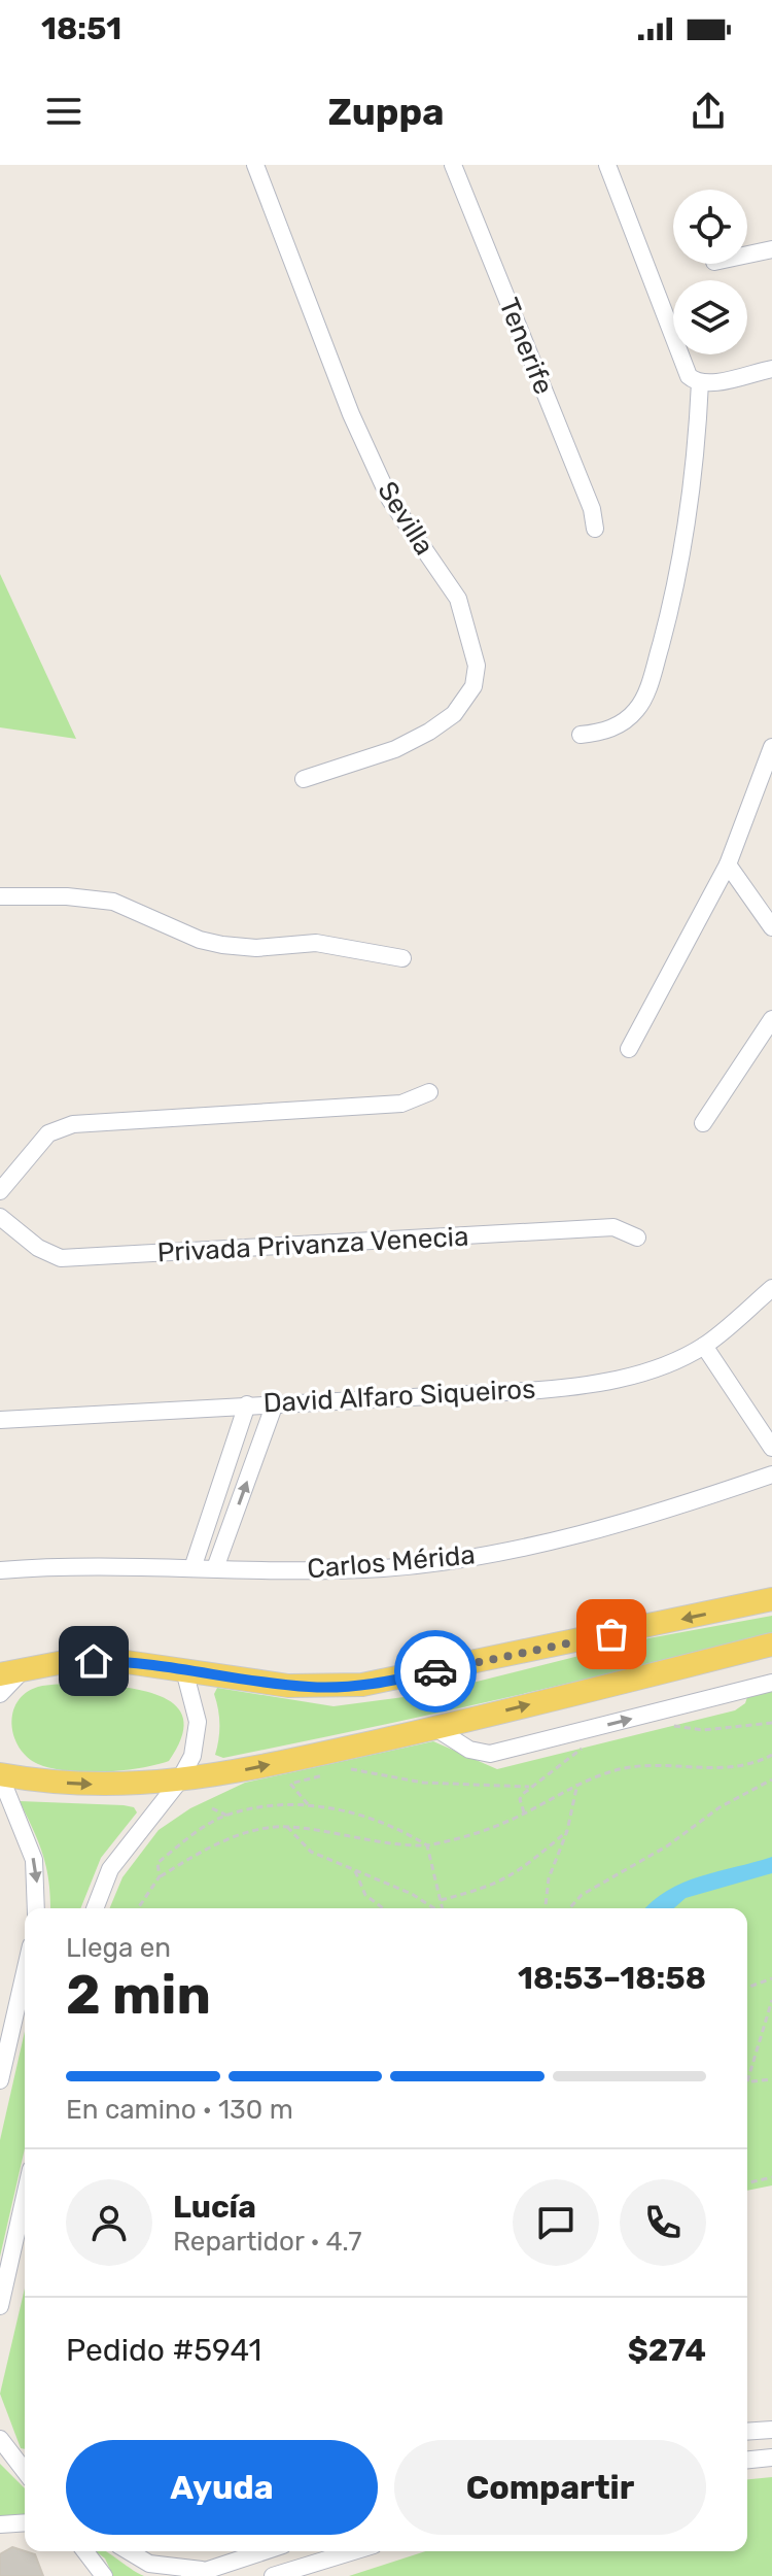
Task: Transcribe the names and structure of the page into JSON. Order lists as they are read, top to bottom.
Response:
{
  "streets": {
    "street": [
      "Tenerife",
      "Sevilla",
      "Privada Privanza Venecia",
      "David Alfaro Siqueiros",
      "Carlos Mérida"
    ]
  },
  "page": {
    "status": "18:51",
    "header": "Zuppa",
    "heading": ["2 min", "Llega en", "18:53–18:58"],
    "panel": [
      "Lucía",
      "Repartidor · 4.7",
      "Pedido #5941",
      "$274"
    ],
    "bar": "En camino · 130 m",
    "buttons": ["Ayuda", "Compartir"]
  }
}
